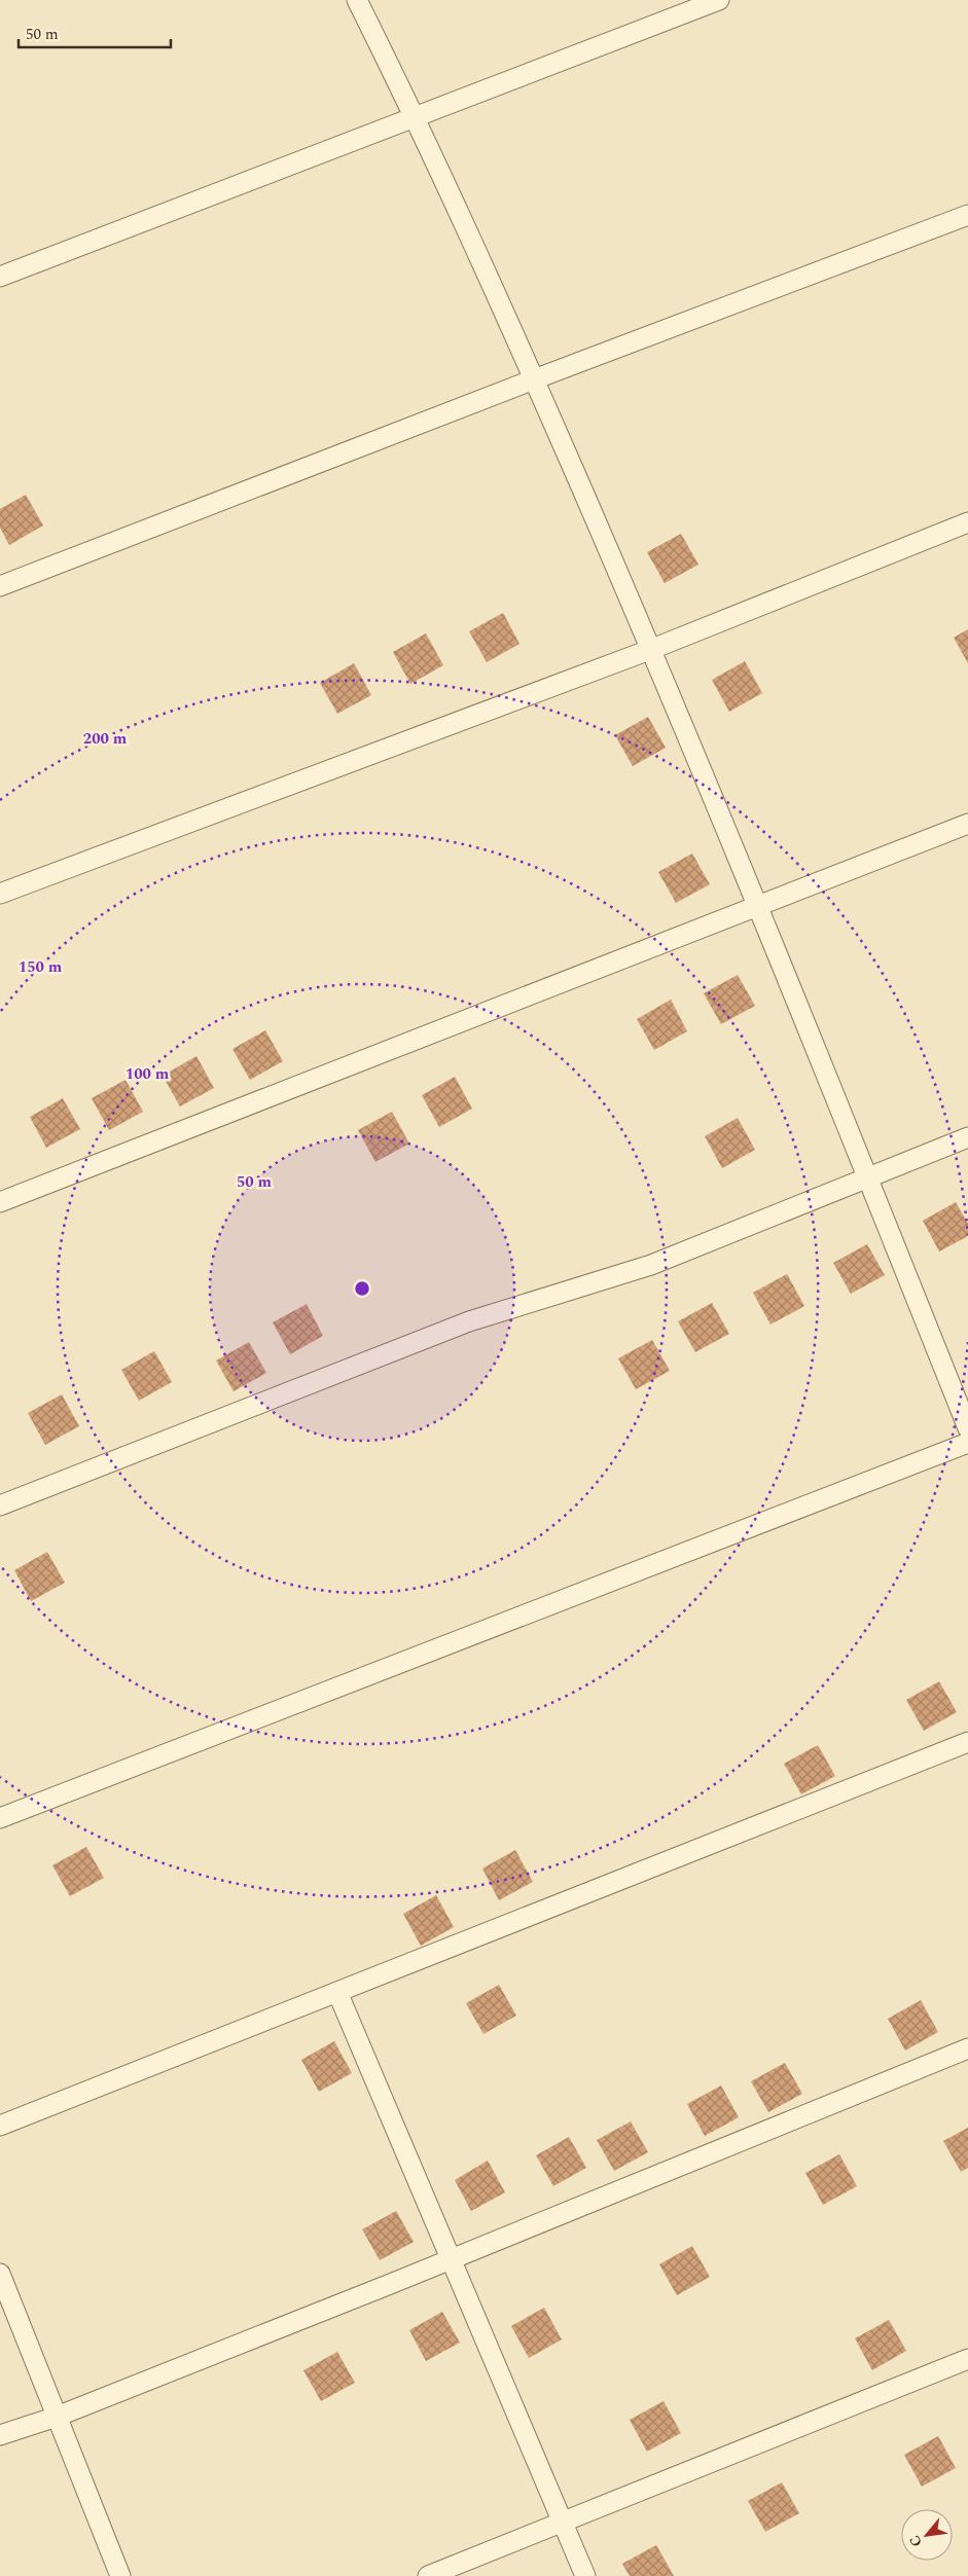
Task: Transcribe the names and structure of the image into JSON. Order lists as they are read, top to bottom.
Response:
{
  "scale_bar": "50 m",
  "north": "bottom left",
  "rings": [
    "200 m",
    "150 m",
    "100 m",
    "50 m"
  ]
}
